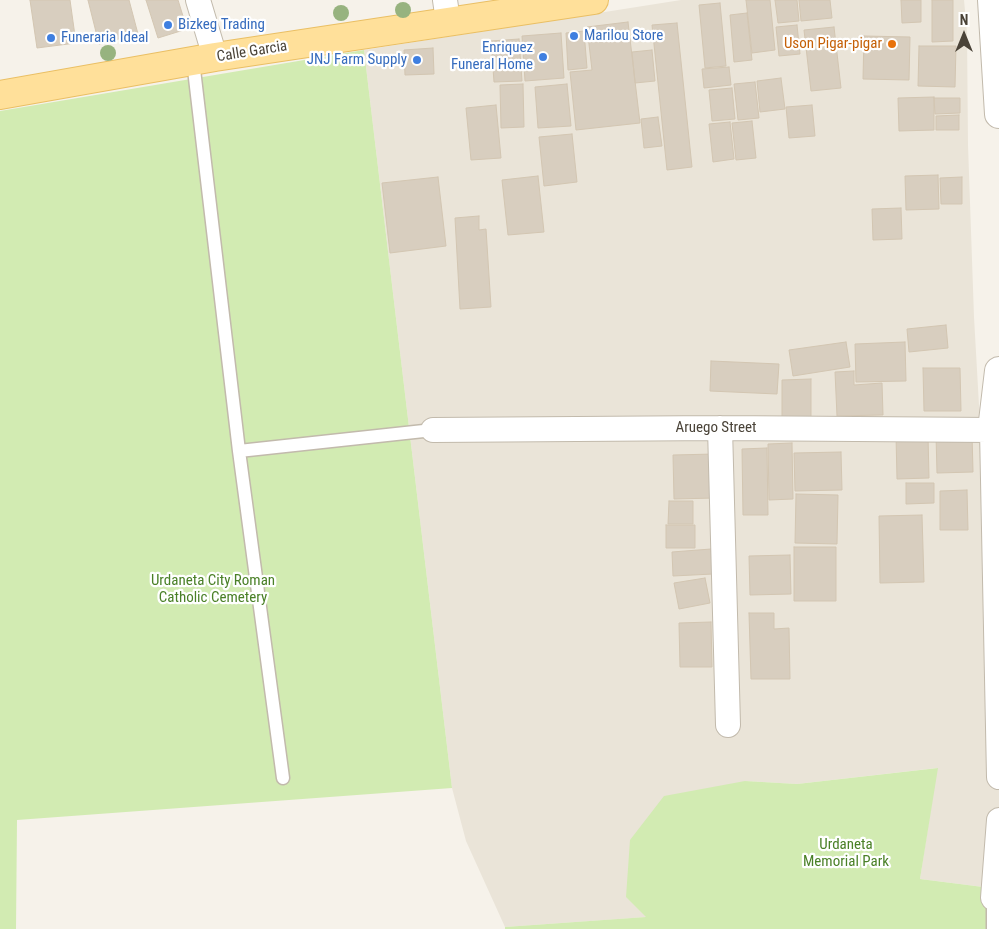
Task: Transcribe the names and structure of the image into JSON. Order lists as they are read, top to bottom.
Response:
{
  "streets": {
    "main road": ["Calle Garcia"],
    "street": ["Aruego Street"]
  },
  "parks": ["Urdaneta City Roman Catholic Cemetery", "Urdaneta Memorial Park"],
  "places": [
    "Bizkeg Trading",
    "Marilou Store",
    "Funeraria Ideal",
    "Uson Pigar-pigar",
    "Enriquez Funeral Home",
    "JNJ Farm Supply"
  ],
  "north": "top"
}
